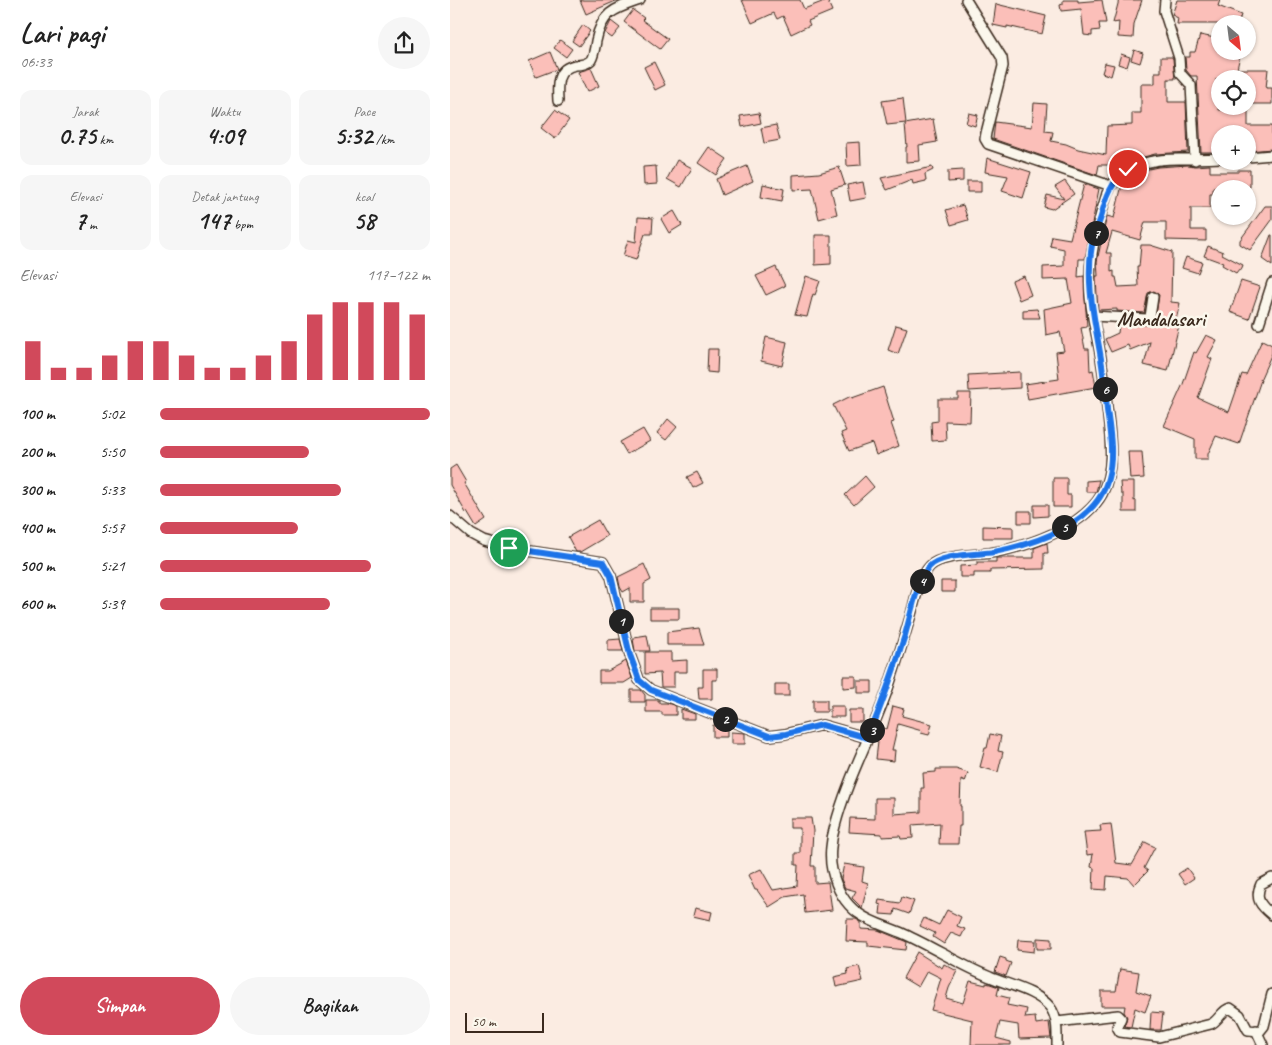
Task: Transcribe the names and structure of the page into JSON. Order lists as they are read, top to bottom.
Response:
{
  "districts": ["Mandalasari"],
  "scale_bar": "50 m",
  "north": "bottom right",
  "page": {
    "heading": ["Lari pagi", "06:33"],
    "map_buttons": ["+", "−"],
    "stats": [
      ["Jarak", "0.75 km"],
      ["Waktu", "4:09"],
      ["Pace", "5:32 /km"],
      ["Elevasi", "7 m"],
      ["Detak jantung", "147 bpm"],
      ["kcal", "58"]
    ],
    "pins": [
      "7",
      "6",
      "5",
      "4",
      "1",
      "2",
      "3"
    ],
    "chart": ["Elevasi", "117–122 m"],
    "list": [
      {
        "name": "100 m",
        "note": "5:02"
      },
      {
        "name": "200 m",
        "note": "5:50"
      },
      {
        "name": "300 m",
        "note": "5:33"
      },
      {
        "name": "400 m",
        "note": "5:57"
      },
      {
        "name": "500 m",
        "note": "5:21"
      },
      {
        "name": "600 m",
        "note": "5:39"
      }
    ],
    "buttons": ["Simpan", "Bagikan"],
    "scale": "50 m"
  }
}
